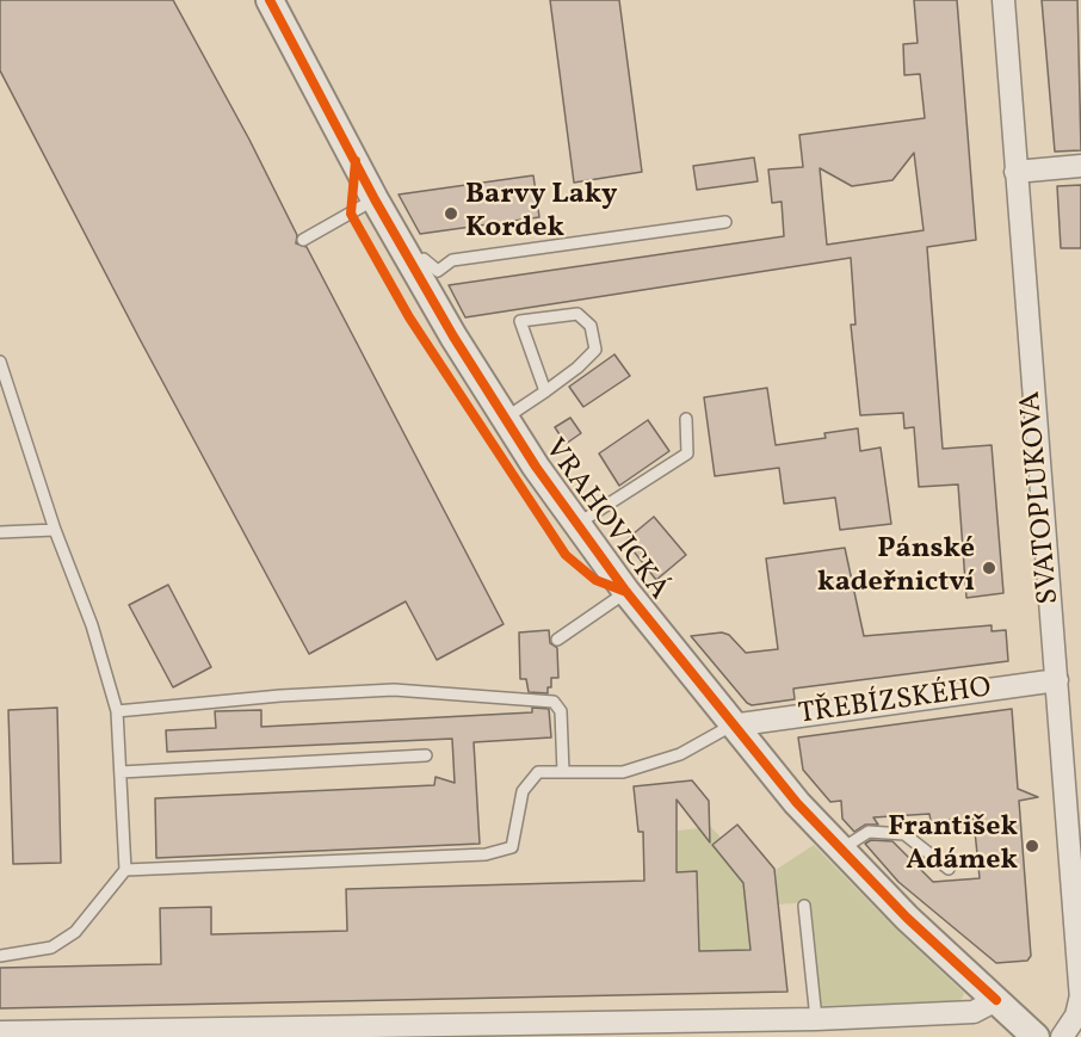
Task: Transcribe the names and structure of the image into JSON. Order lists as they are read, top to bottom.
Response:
{
  "streets": {
    "street": ["SVATOPLUKOVA", "VRAHOVICKÁ", "TŘEBÍZSKÉHO"]
  },
  "crossings": [
    ["SVATOPLUKOVA", "TŘEBÍZSKÉHO"],
    ["VRAHOVICKÁ", "TŘEBÍZSKÉHO"]
  ],
  "places": ["Barvy Laky Kordek", "Pánské kadeřnictví", "František Adámek"]
}
